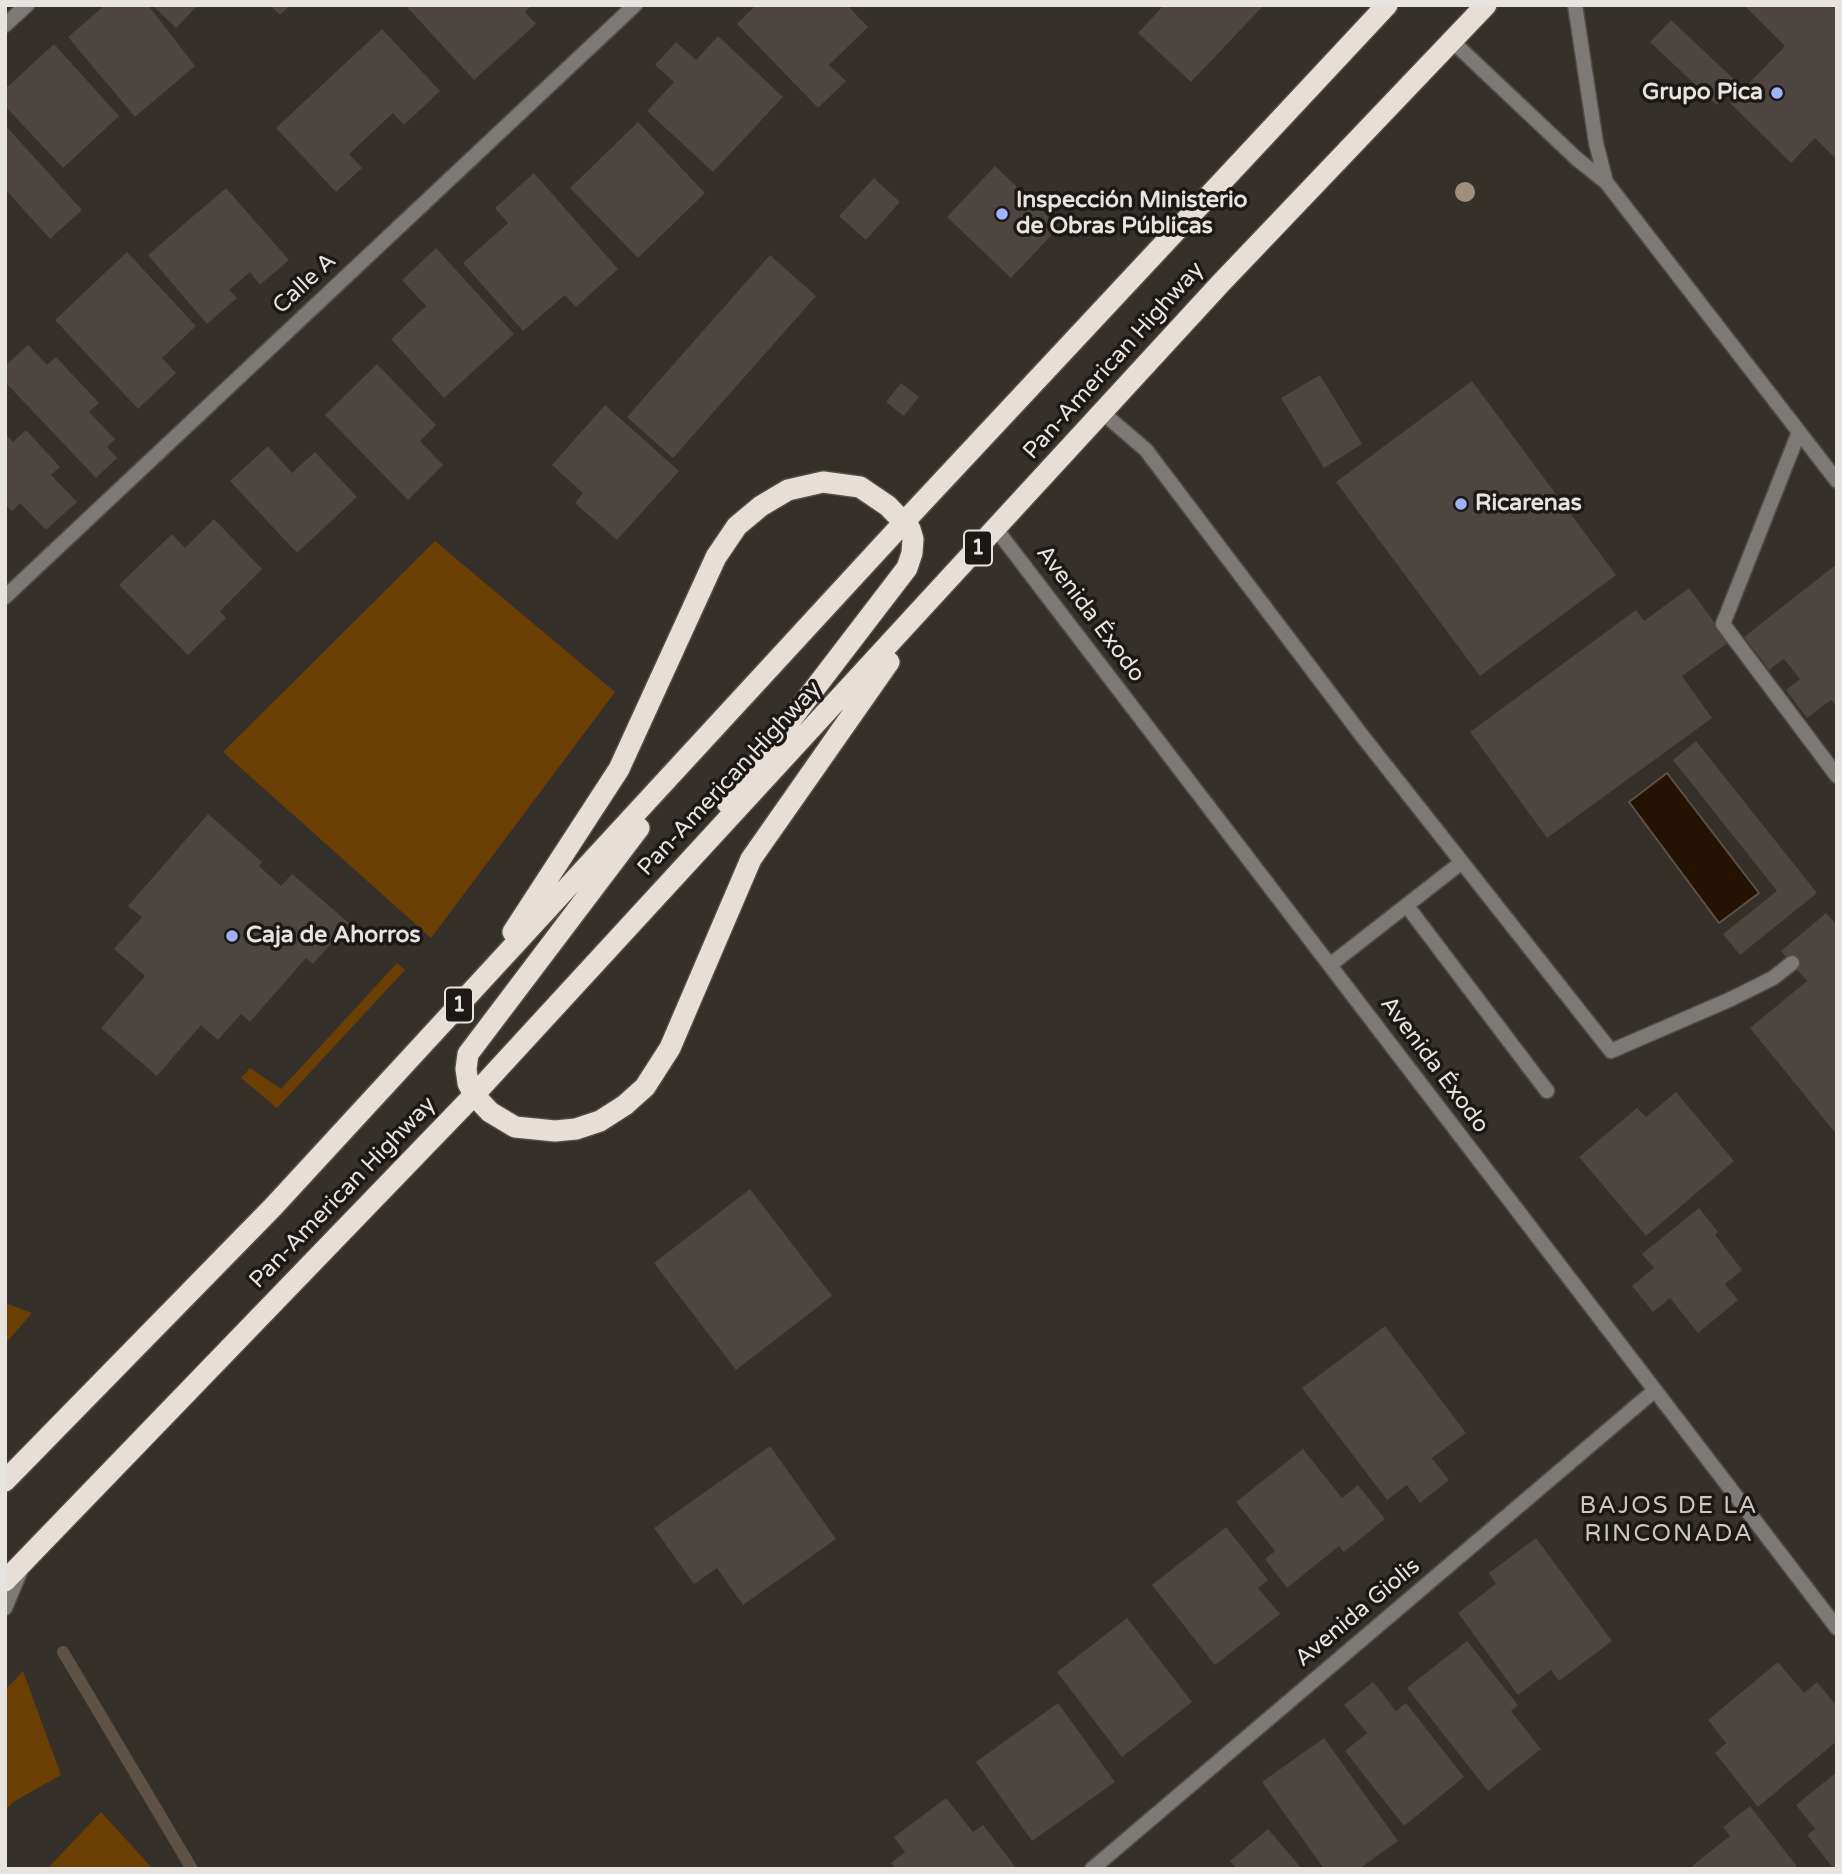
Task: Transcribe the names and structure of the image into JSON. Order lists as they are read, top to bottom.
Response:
{
  "streets": {
    "highway": ["Pan-American Highway", "1"],
    "street": ["Calle A", "Avenida Éxodo", "Avenida Giolis"]
  },
  "crossings": [
    ["Pan-American Highway", "Avenida Éxodo"],
    ["Avenida Éxodo", "Avenida Giolis"]
  ],
  "districts": ["BAJOS DE LA RINCONADA"],
  "places": [
    "Grupo Pica",
    "Inspección Ministerio de Obras Públicas",
    "Ricarenas",
    "Caja de Ahorros"
  ]
}
